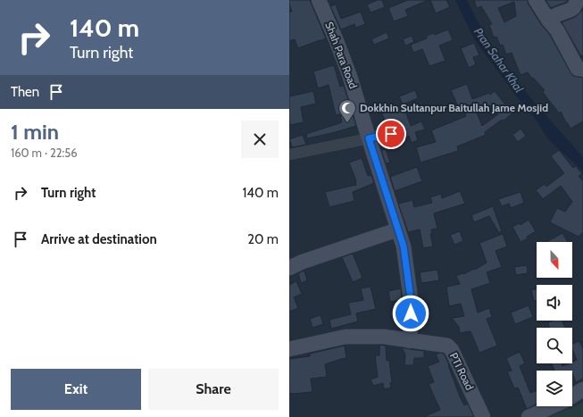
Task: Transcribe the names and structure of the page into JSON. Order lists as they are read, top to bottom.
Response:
{
  "streets": {
    "street": ["Shah Para Road", "PTI Road"]
  },
  "crossings": [
    ["Shah Para Road", "PTI Road"]
  ],
  "water": ["Pran Sahar Khal"],
  "places": {
    "mosque": ["Dokkhin Sultanpur Baitullah Jame Mosjid"]
  },
  "north": "bottom",
  "page": {
    "turn": ["140 m", "Turn right"],
    "then": "Then",
    "heading": ["1 min", "160 m · 22:56"],
    "list": [
      {
        "name": "Turn right",
        "value": "140 m"
      },
      {
        "name": "Arrive at destination",
        "value": "20 m"
      }
    ],
    "buttons": ["Exit", "Share"]
  }
}
